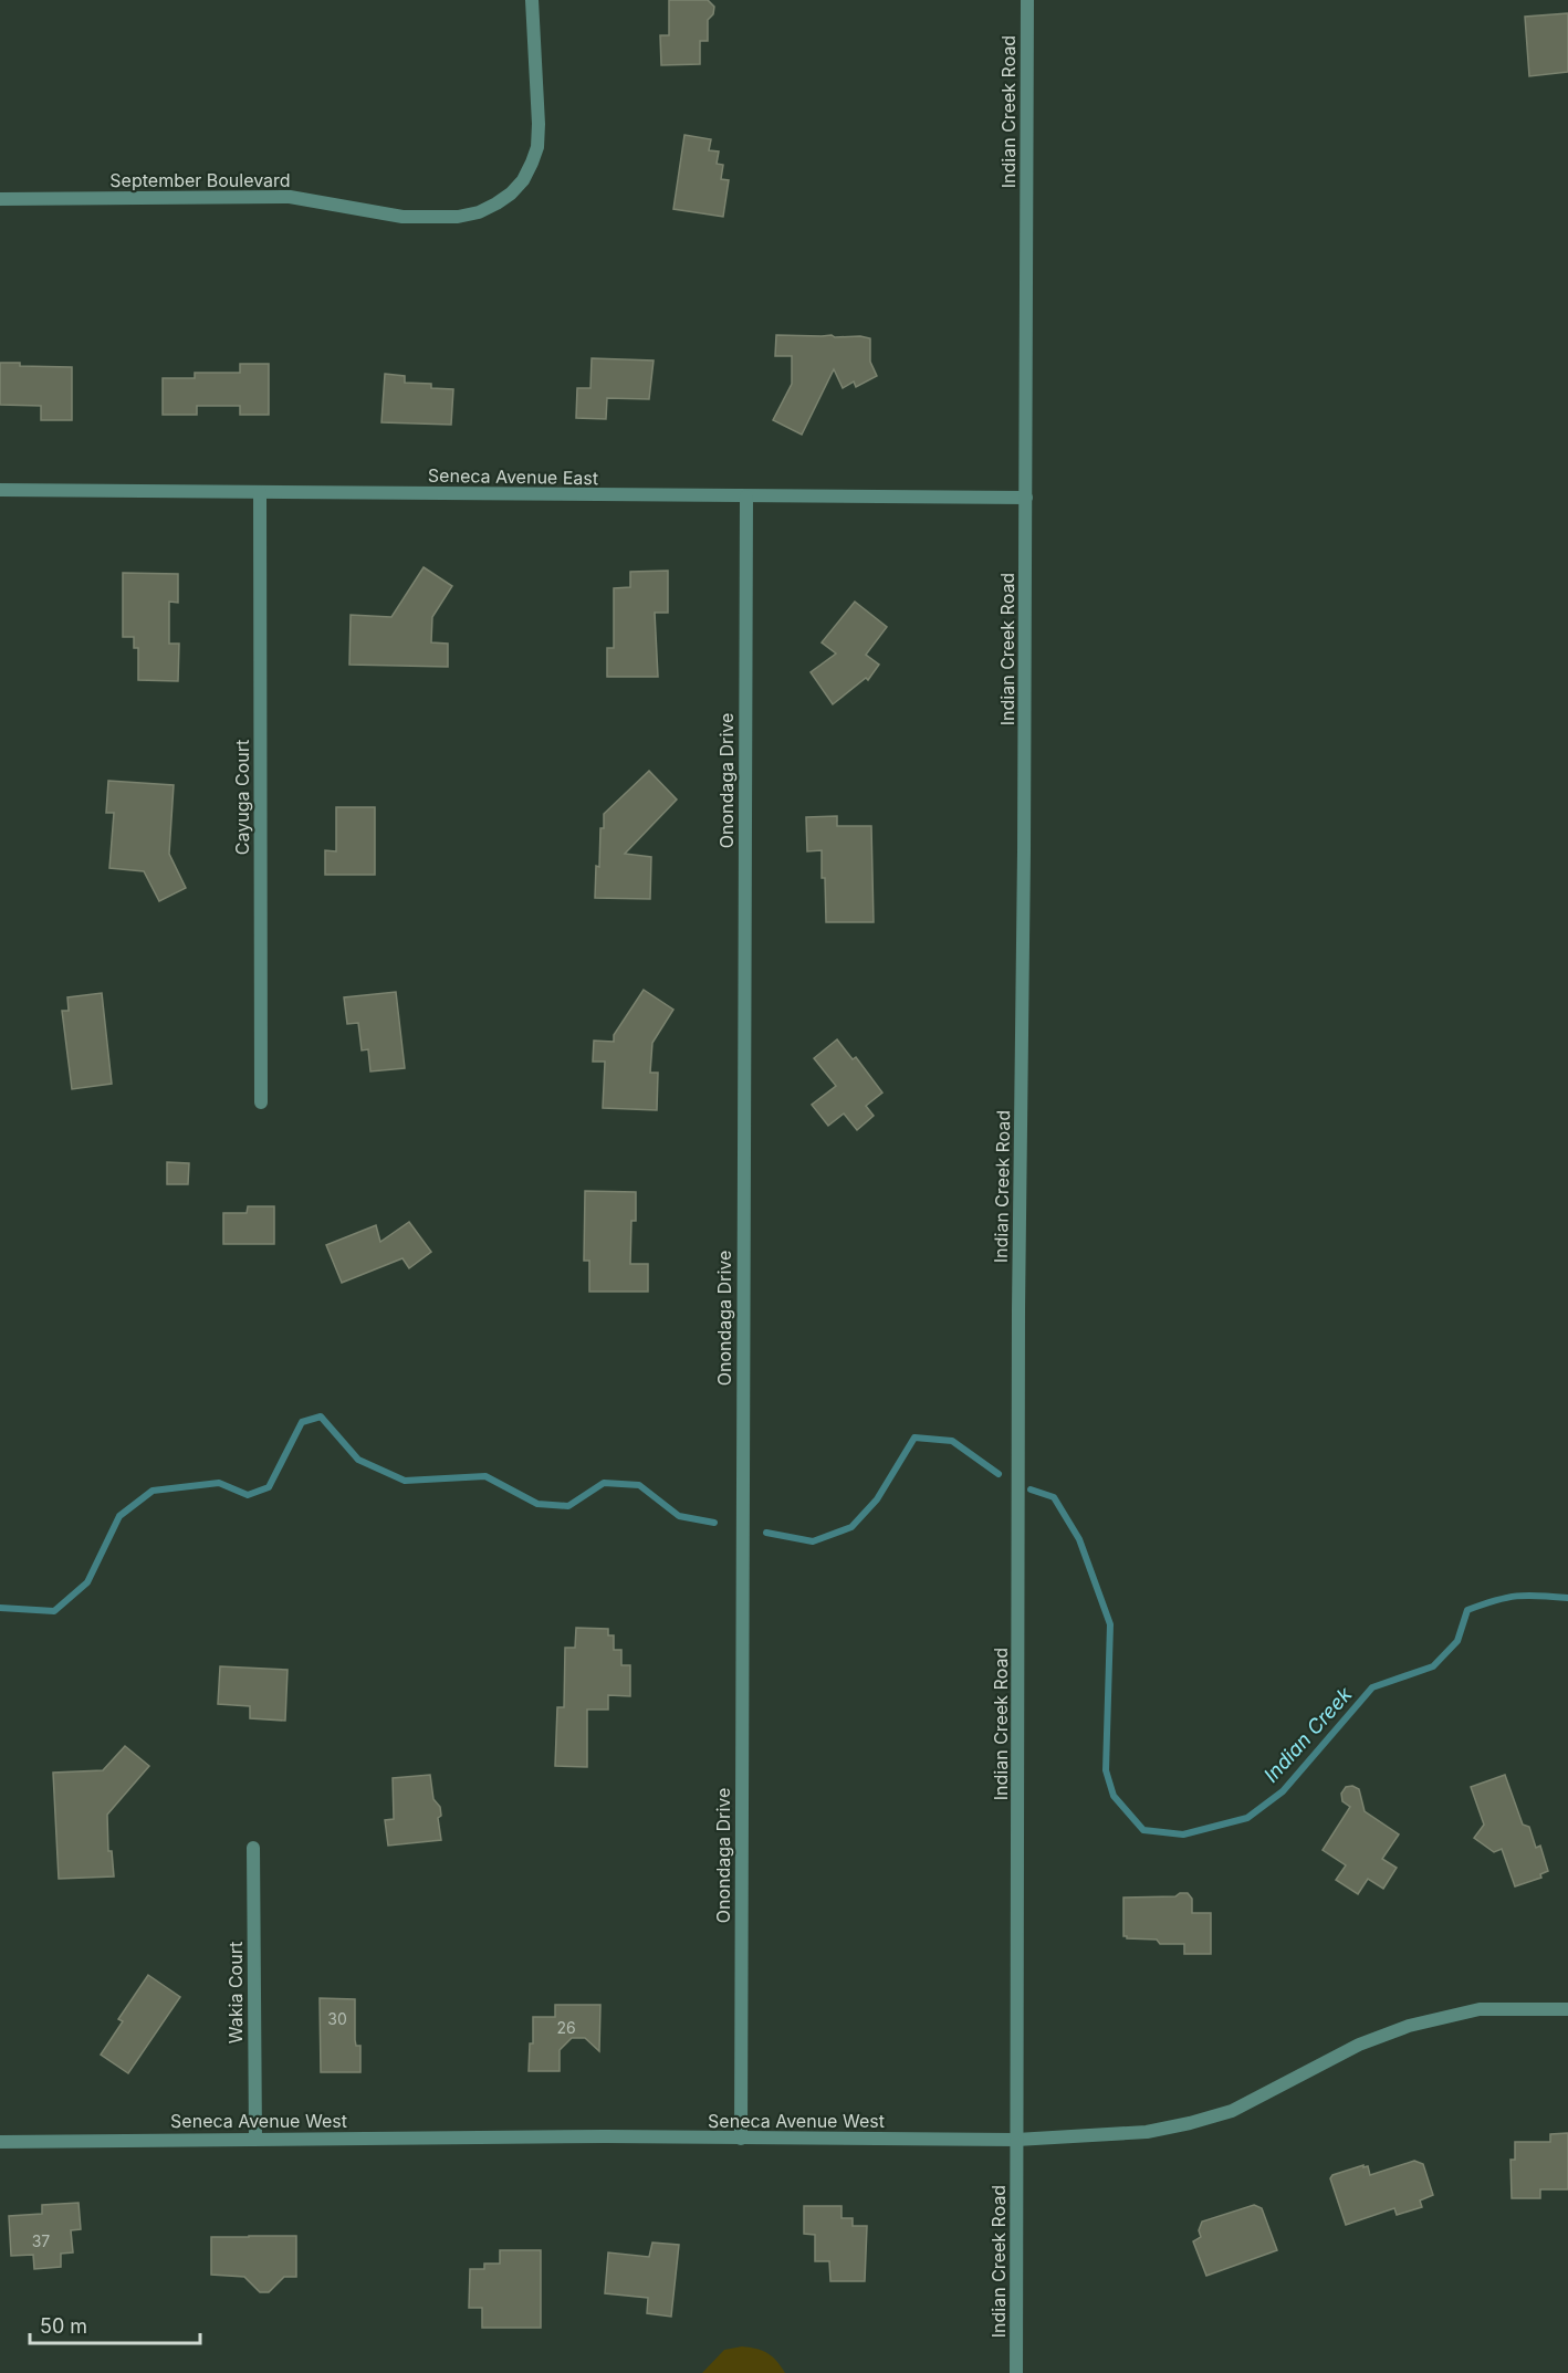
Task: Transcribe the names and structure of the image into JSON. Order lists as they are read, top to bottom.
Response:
{
  "streets": {
    "street": [
      "Indian Creek Road",
      "September Boulevard",
      "Seneca Avenue East",
      "Onondaga Drive",
      "Cayuga Court",
      "Wakia Court",
      "Seneca Avenue West"
    ]
  },
  "crossings": [
    ["Indian Creek Road", "Seneca Avenue East"],
    ["Indian Creek Road", "Seneca Avenue West"],
    ["Seneca Avenue East", "Onondaga Drive"],
    ["Seneca Avenue East", "Cayuga Court"],
    ["Onondaga Drive", "Seneca Avenue West"],
    ["Wakia Court", "Seneca Avenue West"]
  ],
  "water": ["Indian Creek"],
  "house_numbers": ["30", "26", "37"],
  "scale_bar": "50 m"
}
